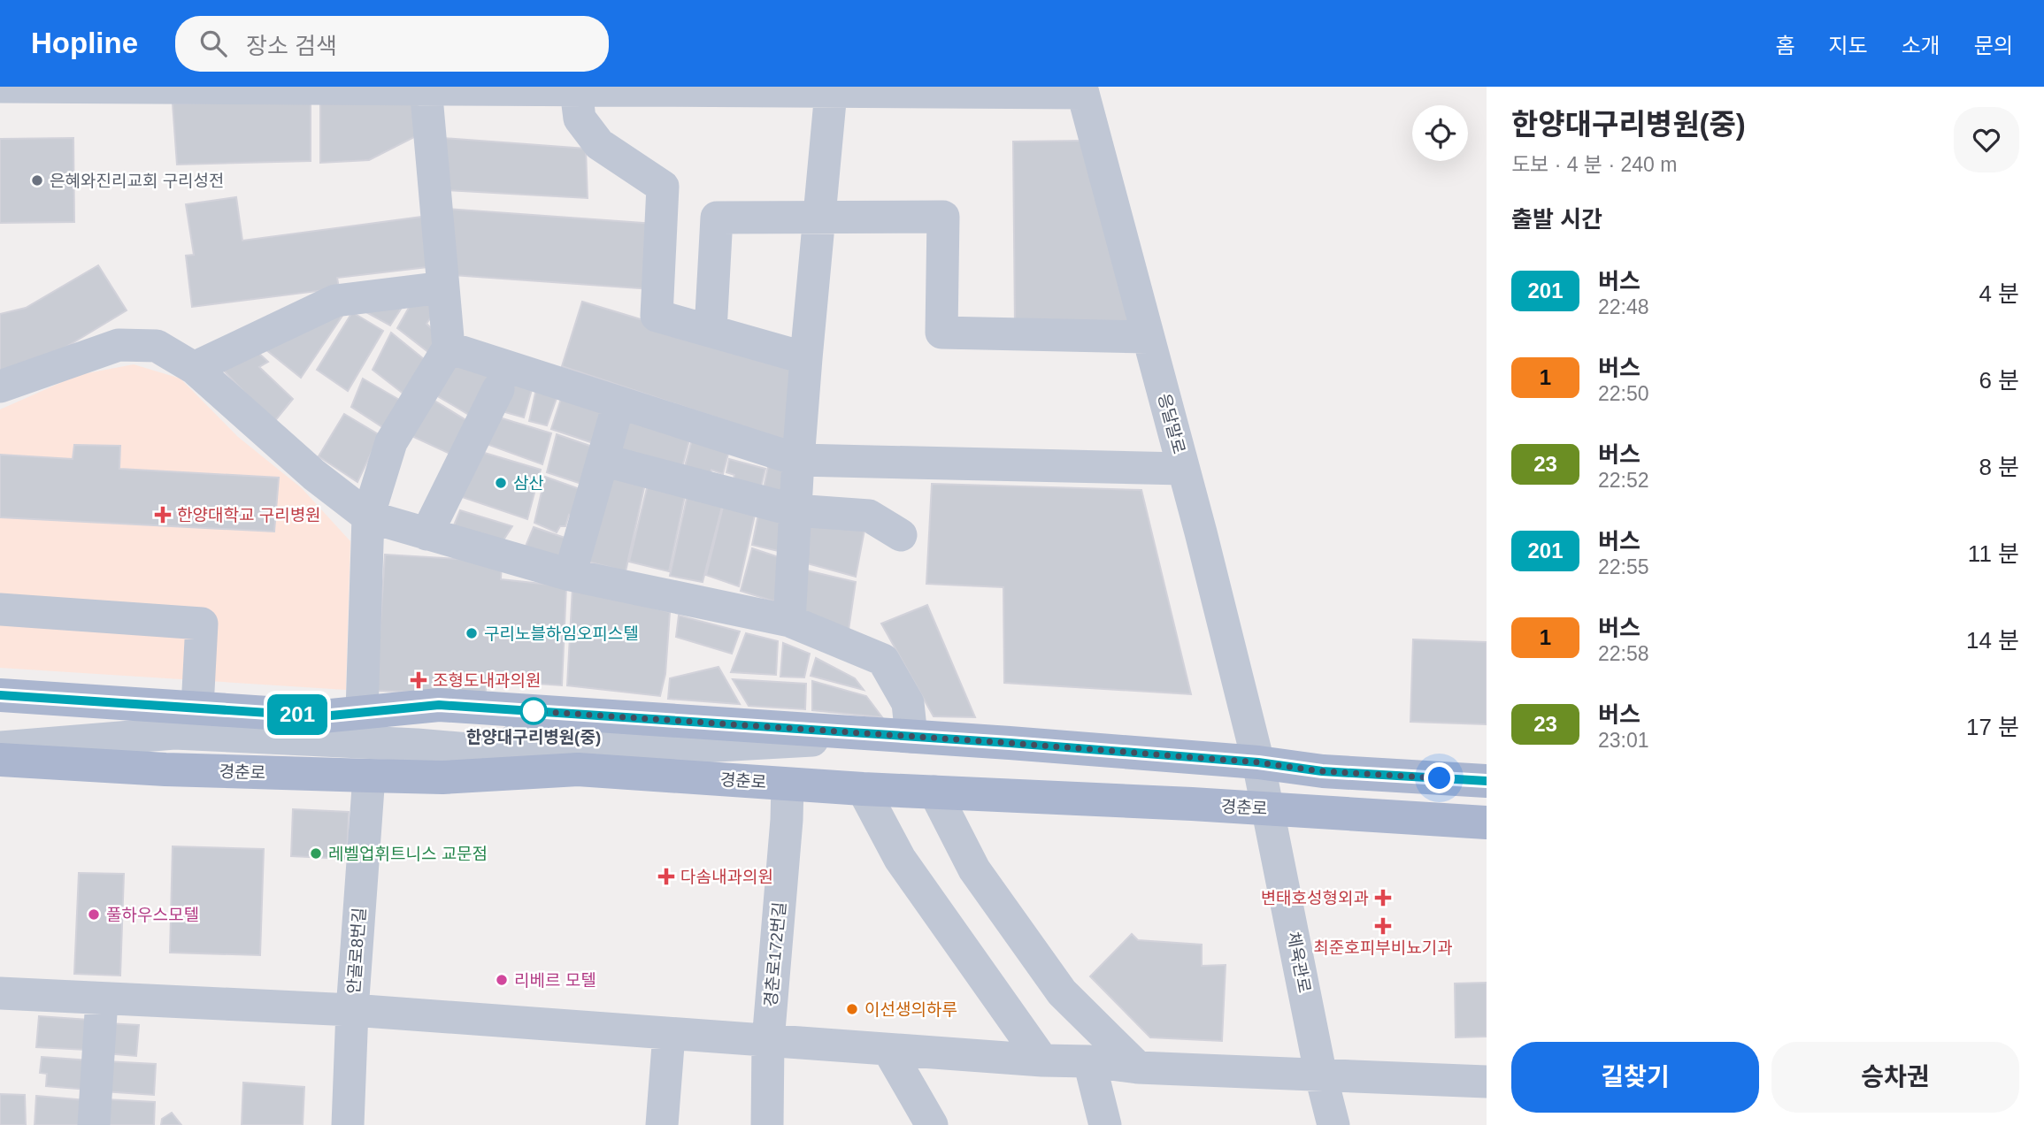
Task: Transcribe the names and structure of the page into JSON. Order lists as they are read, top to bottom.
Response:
{
  "streets": {
    "main road": ["경춘로"],
    "street": [
      "응달말로",
      "안골로8번길",
      "경춘로172번길",
      "체육관로"
    ]
  },
  "crossings": [
    ["응달말로", "체육관로"],
    ["경춘로", "안골로8번길"],
    ["경춘로", "경춘로172번길"],
    ["경춘로", "체육관로"]
  ],
  "places": {
    "other": [
      "은혜와진리교회 구리성전",
      "삼산",
      "구리노블하임오피스텔",
      "한양대구리병원(중)",
      "레벨업휘트니스 교문점",
      "풀하우스모텔",
      "리베르 모텔",
      "이선생의하루"
    ],
    "health": [
      "한양대학교 구리병원",
      "조형도내과의원",
      "다솜내과의원",
      "변태호성형외과",
      "최준호피부비뇨기과"
    ]
  },
  "lines": ["bus line 201"],
  "page": {
    "header": "Hopline",
    "search": "장소 검색",
    "nav": [
      "홈",
      "지도",
      "소개",
      "문의"
    ],
    "on_map": "201",
    "heading": [
      ["한양대구리병원(중)", "도보 · 4 분 · 240 m"],
      "출발 시간"
    ],
    "list": [
      {
        "mark": "201",
        "name": "버스",
        "note": "22:48",
        "value": "4 분"
      },
      {
        "mark": "1",
        "name": "버스",
        "note": "22:50",
        "value": "6 분"
      },
      {
        "mark": "23",
        "name": "버스",
        "note": "22:52",
        "value": "8 분"
      },
      {
        "mark": "201",
        "name": "버스",
        "note": "22:55",
        "value": "11 분"
      },
      {
        "mark": "1",
        "name": "버스",
        "note": "22:58",
        "value": "14 분"
      },
      {
        "mark": "23",
        "name": "버스",
        "note": "23:01",
        "value": "17 분"
      }
    ],
    "buttons": ["길찾기", "승차권"]
  }
}
